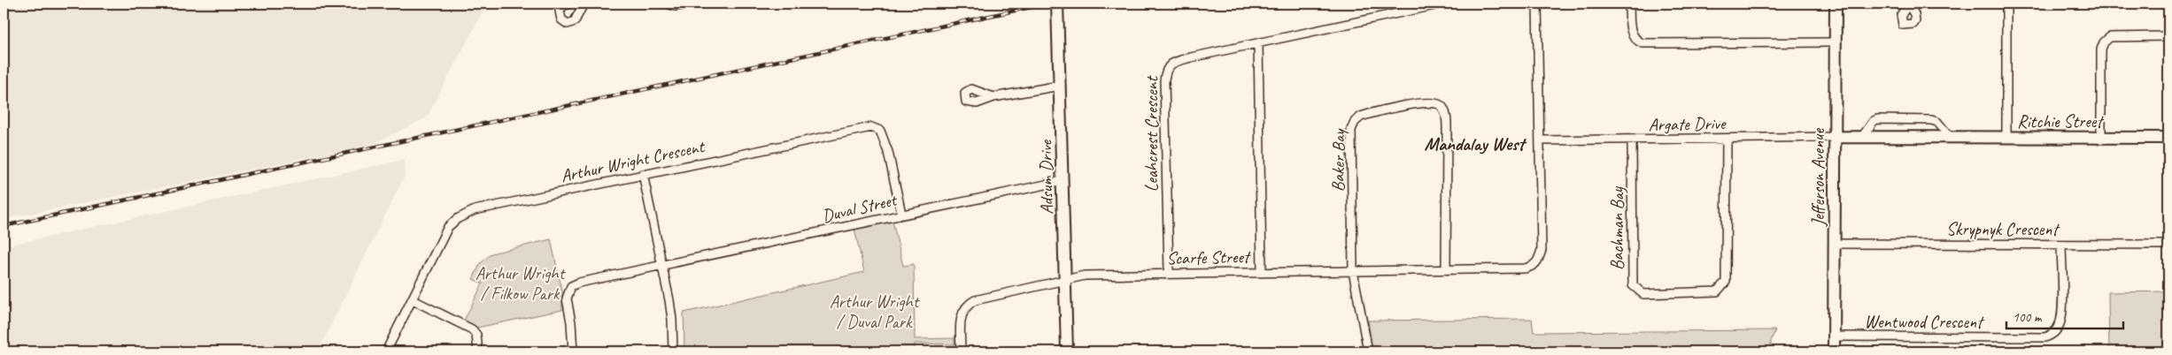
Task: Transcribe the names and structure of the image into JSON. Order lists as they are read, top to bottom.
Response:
{
  "streets": {
    "street": [
      "Ritchie Street",
      "Argate Drive",
      "Leahcrest Crescent",
      "Arthur Wright Crescent",
      "Baker Bay",
      "Adsum Drive",
      "Jefferson Avenue",
      "Duval Street",
      "Bachman Bay",
      "Skrypnyk Crescent",
      "Scarfe Street",
      "Wentwood Crescent"
    ]
  },
  "crossings": [
    ["Ritchie Street", "Argate Drive"],
    ["Ritchie Street", "Jefferson Avenue"],
    ["Argate Drive", "Jefferson Avenue"],
    ["Argate Drive", "Bachman Bay"],
    ["Leahcrest Crescent", "Scarfe Street"],
    ["Arthur Wright Crescent", "Duval Street"],
    ["Baker Bay", "Scarfe Street"],
    ["Adsum Drive", "Duval Street"],
    ["Adsum Drive", "Scarfe Street"],
    ["Jefferson Avenue", "Skrypnyk Crescent"],
    ["Jefferson Avenue", "Wentwood Crescent"],
    ["Skrypnyk Crescent", "Wentwood Crescent"]
  ],
  "districts": ["Mandalay West"],
  "parks": ["Arthur Wright / Filkow Park", "Arthur Wright / Duval Park"],
  "scale_bar": "100 m"
}
